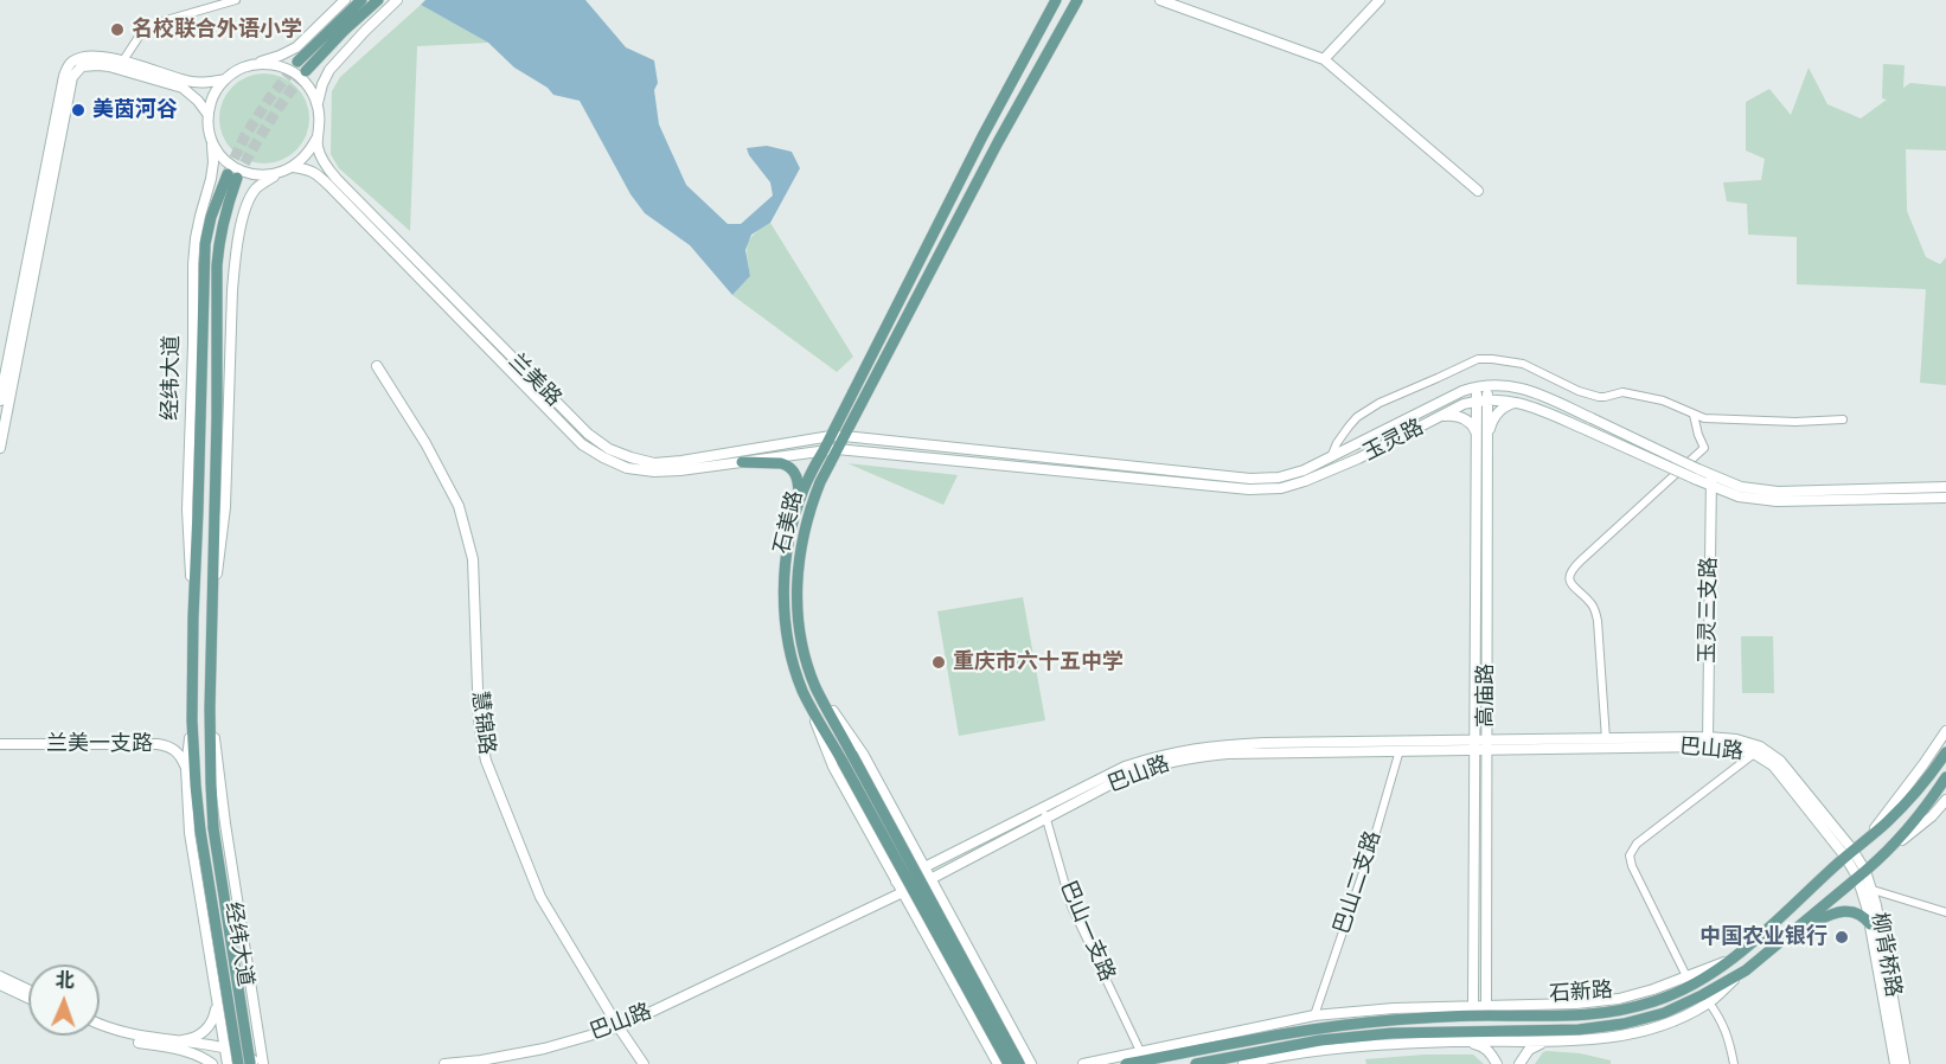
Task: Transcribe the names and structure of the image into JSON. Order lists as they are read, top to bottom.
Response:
{
  "streets": {
    "main road": ["经纬大道", "石美路", "石新路"],
    "street": [
      "兰美路",
      "玉灵路",
      "玉灵三支路",
      "高庙路",
      "慧锦路",
      "兰美一支路",
      "巴山路",
      "巴山二支路",
      "巴山一支路",
      "柳背桥路"
    ]
  },
  "crossings": [
    ["经纬大道", "兰美路"],
    ["兰美路", "玉灵路"],
    ["兰美路", "石美路"],
    ["玉灵路", "石美路"],
    ["玉灵路", "玉灵三支路"],
    ["玉灵路", "高庙路"],
    ["玉灵三支路", "巴山路"],
    ["高庙路", "巴山路"],
    ["慧锦路", "巴山路"],
    ["巴山路", "巴山二支路"],
    ["巴山路", "巴山一支路"],
    ["巴山路", "柳背桥路"],
    ["巴山路", "石新路"],
    ["柳背桥路", "石新路"]
  ],
  "places": [
    "名校联合外语小学",
    "美茵河谷",
    "重庆市六十五中学",
    "中国农业银行"
  ],
  "north": "top"
}
